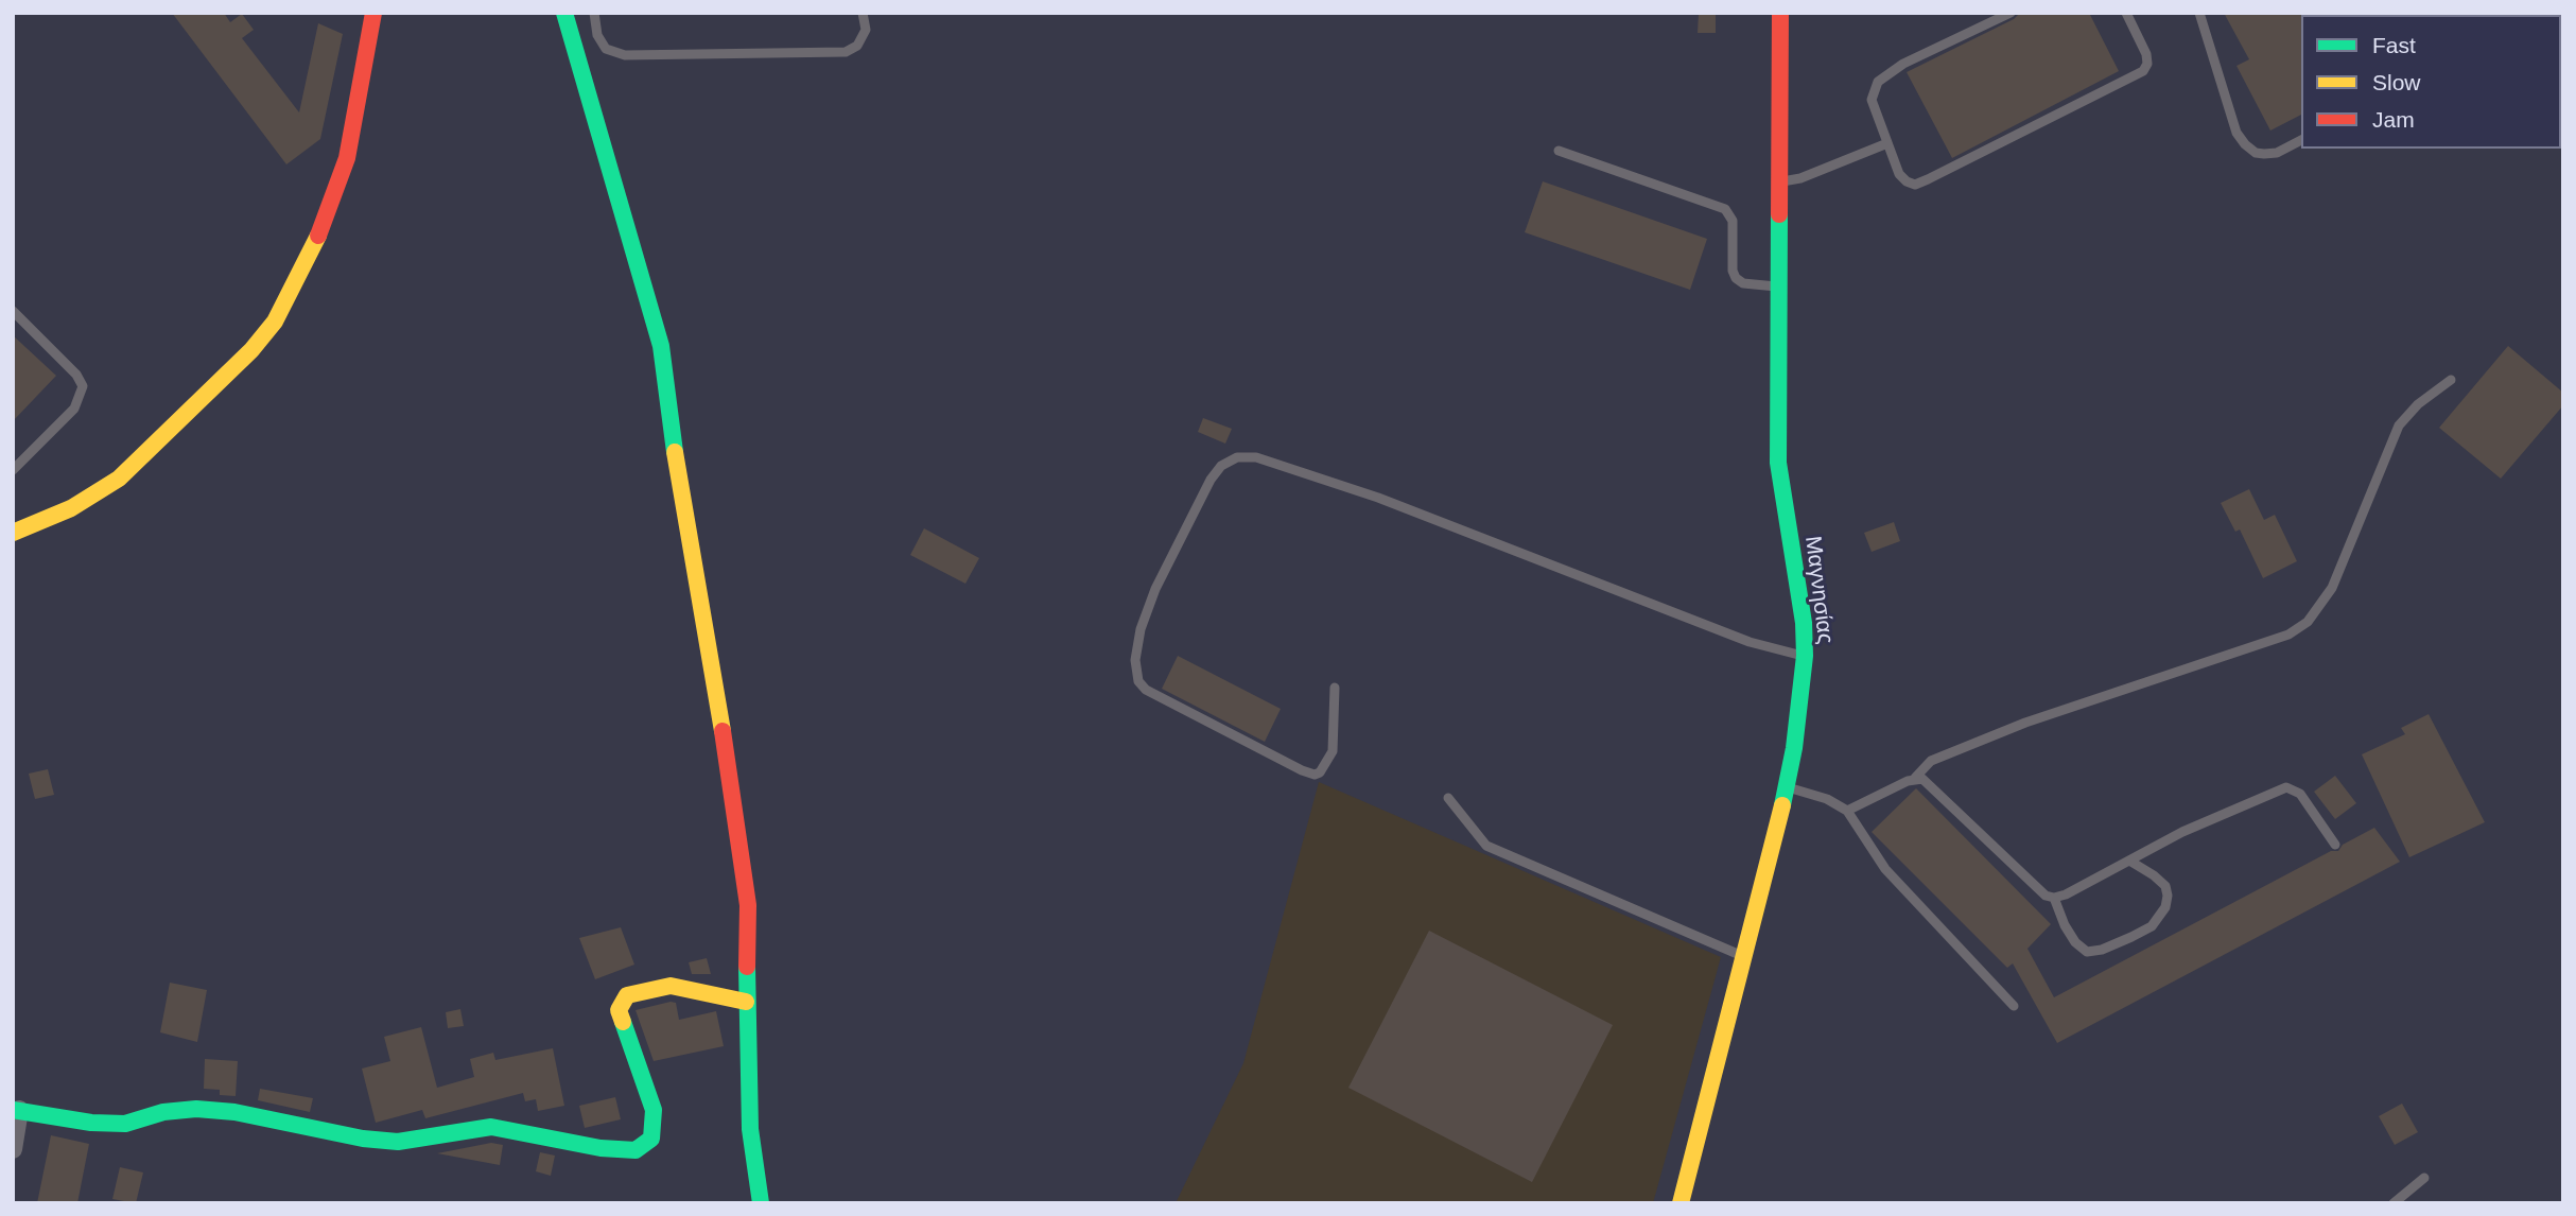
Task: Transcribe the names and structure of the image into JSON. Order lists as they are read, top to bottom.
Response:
{
  "streets": {
    "street": ["Μαγνησίας"]
  },
  "legend": ["Fast", "Slow", "Jam"]
}
